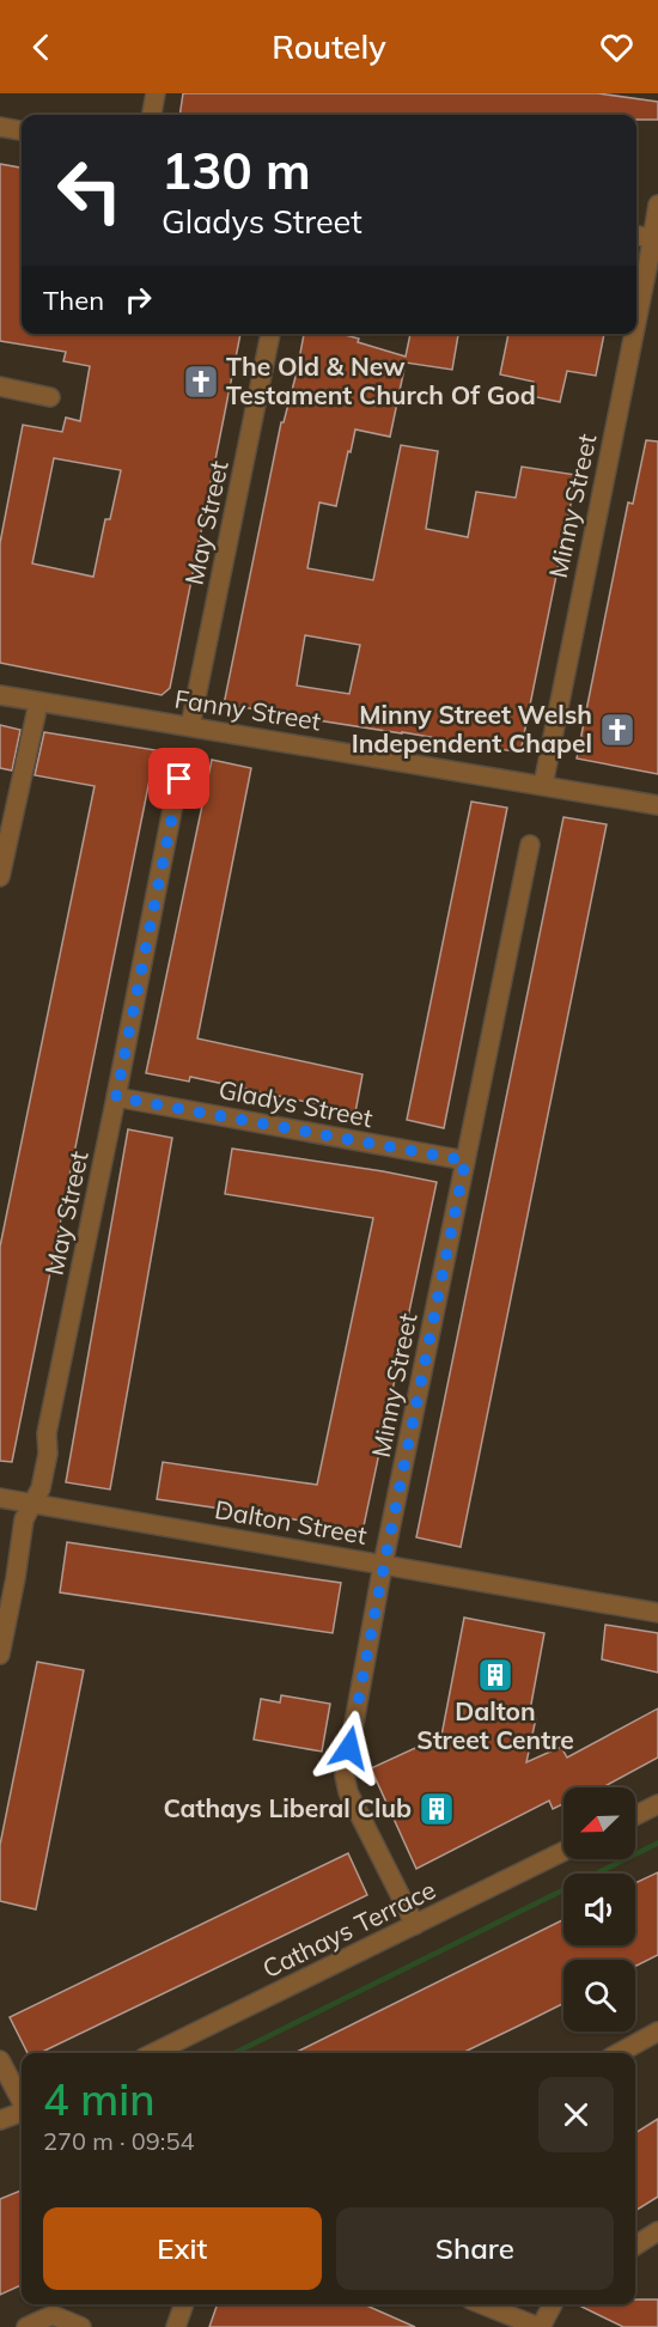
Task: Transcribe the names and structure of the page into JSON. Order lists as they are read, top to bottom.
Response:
{
  "streets": {
    "street": [
      "Minny Street",
      "May Street",
      "Fanny Street",
      "Gladys Street",
      "Dalton Street",
      "Cathays Terrace"
    ]
  },
  "crossings": [
    ["Minny Street", "Fanny Street"],
    ["Minny Street", "Gladys Street"],
    ["Minny Street", "Dalton Street"],
    ["Minny Street", "Cathays Terrace"],
    ["May Street", "Fanny Street"],
    ["May Street", "Gladys Street"],
    ["May Street", "Dalton Street"]
  ],
  "places": {
    "church": ["The Old & New Testament Church Of God", "Minny Street Welsh Independent Chapel"],
    "building": ["Dalton Street Centre", "Cathays Liberal Club"]
  },
  "north": "bottom left",
  "page": {
    "header": "Routely",
    "turn": ["130 m", "Gladys Street"],
    "then": "Then",
    "heading": ["4 min", "270 m · 09:54"],
    "buttons": ["Exit", "Share"]
  }
}
